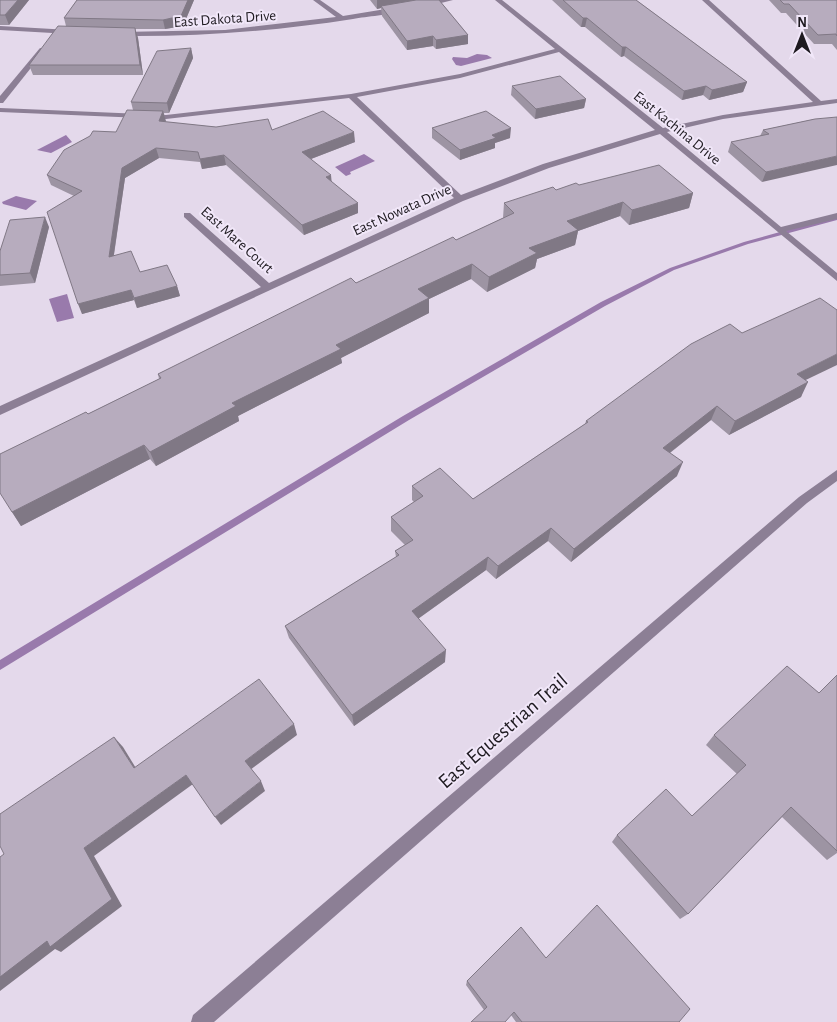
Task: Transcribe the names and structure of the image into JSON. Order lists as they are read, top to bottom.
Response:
{
  "streets": {
    "street": [
      "East Dakota Drive",
      "East Kachina Drive",
      "East Nowata Drive",
      "East Mare Court",
      "East Equestrian Trail"
    ]
  },
  "crossings": [
    ["East Kachina Drive", "East Nowata Drive"],
    ["East Nowata Drive", "East Mare Court"]
  ],
  "north": "top"
}
